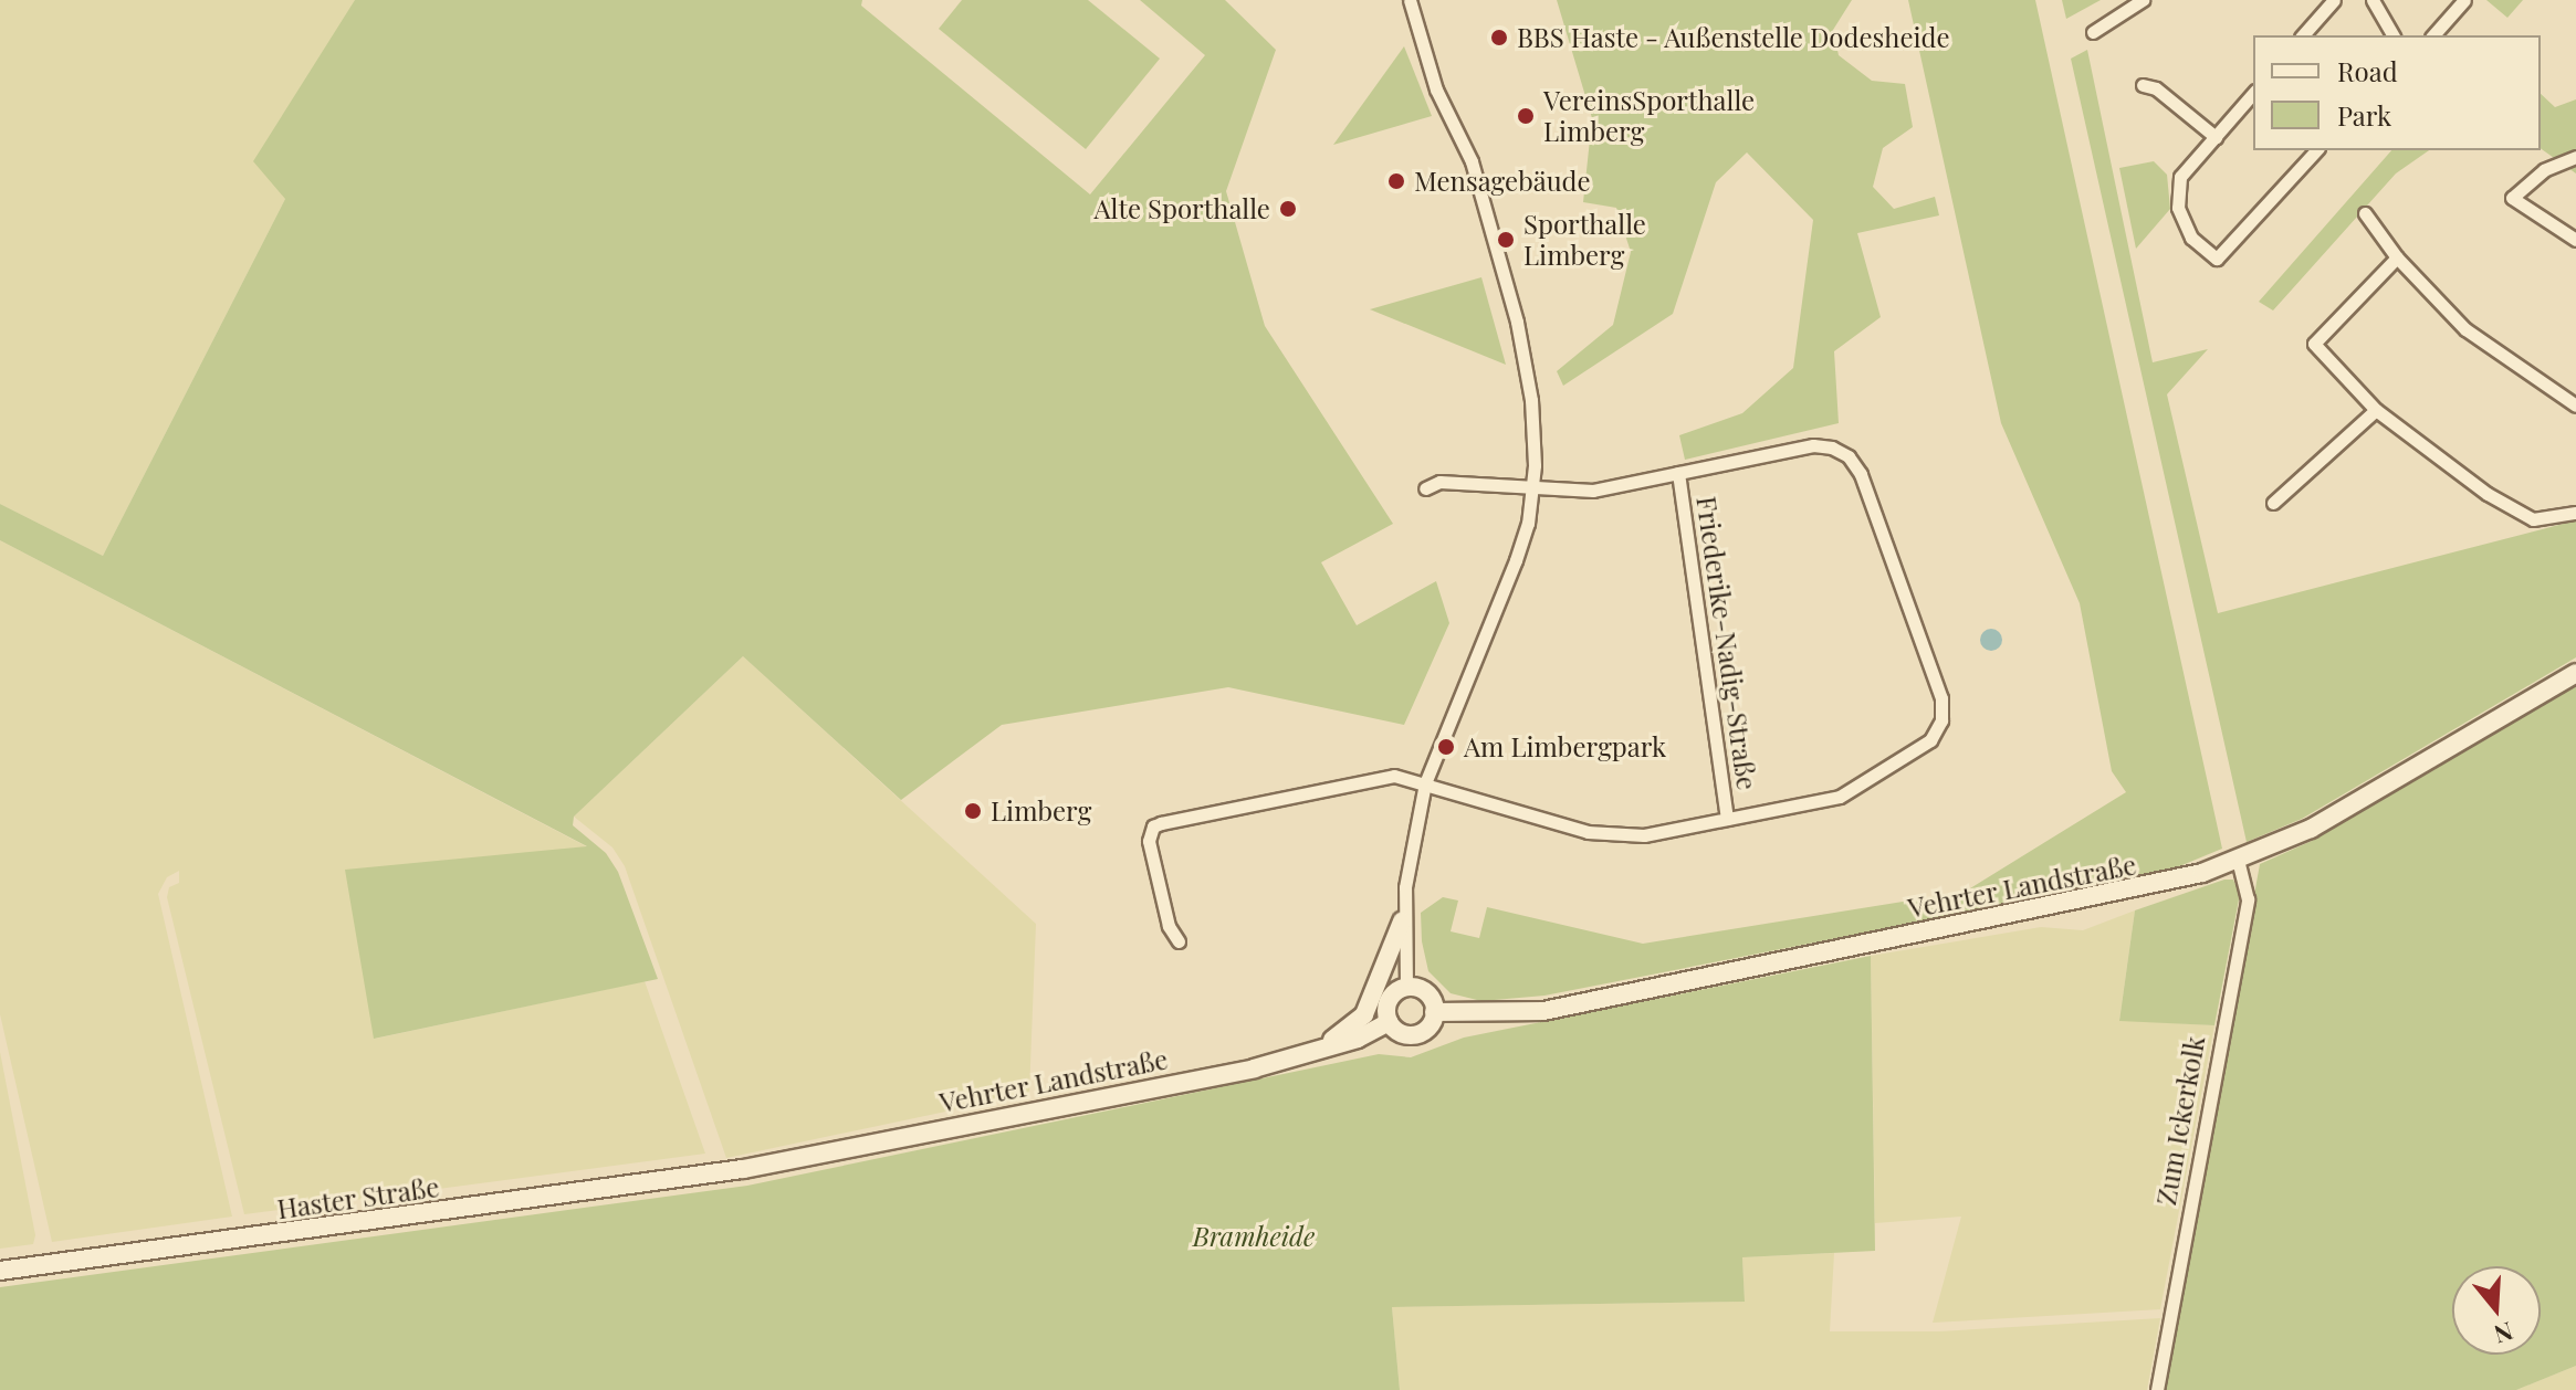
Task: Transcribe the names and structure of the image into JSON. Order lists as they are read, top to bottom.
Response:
{
  "streets": {
    "main road": ["Vehrter Landstraße", "Haster Straße"],
    "street": ["Friederike-Nadig-Straße", "Zum Ickerkolk"]
  },
  "crossings": [
    ["Vehrter Landstraße", "Zum Ickerkolk"],
    ["Vehrter Landstraße", "Haster Straße"]
  ],
  "parks": ["Bramheide"],
  "places": [
    "BBS Haste - Außenstelle Dodesheide",
    "VereinsSporthalle Limberg",
    "Mensagebäude",
    "Alte Sporthalle",
    "Sporthalle Limberg",
    "Am Limbergpark",
    "Limberg"
  ],
  "legend": ["Road", "Park"],
  "north": "bottom"
}
